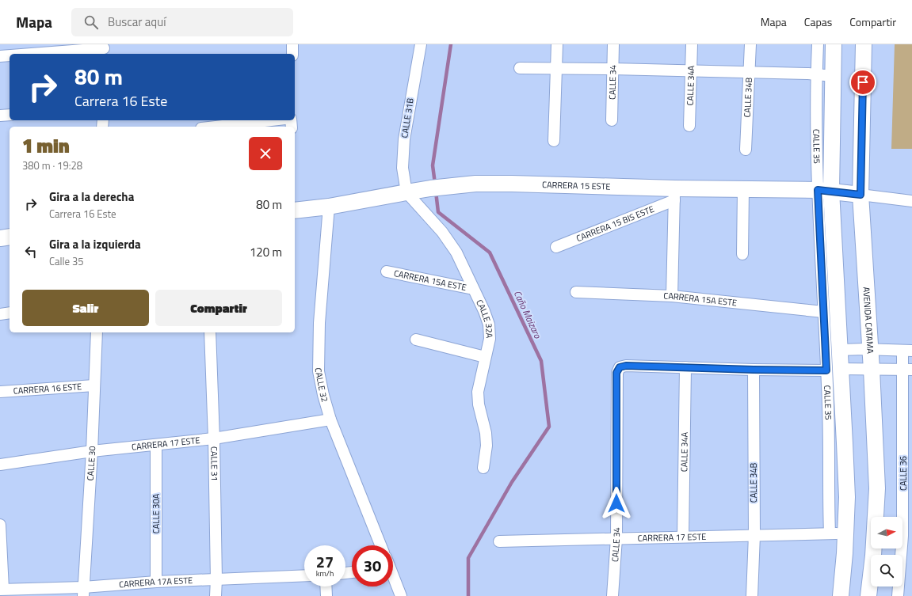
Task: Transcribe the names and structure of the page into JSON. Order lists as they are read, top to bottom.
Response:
{
  "streets": {
    "main road": ["CARRERA 15 ESTE", "AVENIDA CATAMA"],
    "street": [
      "CALLE 34",
      "CALLE 34A",
      "CALLE 34B",
      "CALLE 31B",
      "CALLE 35",
      "CARRERA 15 BIS ESTE",
      "CARRERA 15A ESTE",
      "CALLE 32A",
      "CALLE 32",
      "CARRERA 16 ESTE",
      "CARRERA 17 ESTE",
      "CALLE 31",
      "CALLE 30",
      "CALLE 36",
      "CALLE 30A",
      "CARRERA 17A ESTE"
    ]
  },
  "crossings": [
    ["CALLE 34", "CALLE 34A"],
    ["CALLE 34", "CARRERA 17 ESTE"],
    ["CALLE 34A", "CARRERA 17 ESTE"],
    ["CALLE 34B", "CARRERA 17 ESTE"],
    ["CALLE 31B", "CARRERA 15 ESTE"],
    ["CALLE 31B", "CALLE 32A"],
    ["CALLE 35", "CARRERA 15 ESTE"],
    ["CALLE 35", "CARRERA 15A ESTE"],
    ["CALLE 35", "CARRERA 17 ESTE"],
    ["CARRERA 15 ESTE", "CARRERA 15 BIS ESTE"],
    ["CARRERA 15 ESTE", "CALLE 32A"],
    ["CARRERA 15 ESTE", "AVENIDA CATAMA"],
    ["CARRERA 15 ESTE", "CALLE 32"],
    ["CARRERA 15A ESTE", "CALLE 32A"],
    ["CALLE 32", "CARRERA 17 ESTE"],
    ["CARRERA 16 ESTE", "CALLE 30"],
    ["CARRERA 17 ESTE", "CALLE 31"],
    ["CARRERA 17 ESTE", "CALLE 30"],
    ["CARRERA 17 ESTE", "CALLE 30A"],
    ["CALLE 31", "CARRERA 17A ESTE"],
    ["CALLE 30", "CARRERA 17A ESTE"],
    ["CALLE 30A", "CARRERA 17A ESTE"]
  ],
  "water": ["Caño Maizaro"],
  "north": "right",
  "page": {
    "header": "Mapa",
    "search": "Buscar aquí",
    "nav": ["Mapa", "Capas", "Compartir"],
    "turn": ["80 m", "Carrera 16 Este"],
    "heading": ["1 min", "380 m · 19:28"],
    "list": [
      {
        "name": "Gira a la derecha",
        "note": "Carrera 16 Este",
        "value": "80 m"
      },
      {
        "name": "Gira a la izquierda",
        "note": "Calle 35",
        "value": "120 m"
      }
    ],
    "buttons": ["Salir", "Compartir"],
    "speed": "27 km/h",
    "limit": "30"
  }
}
